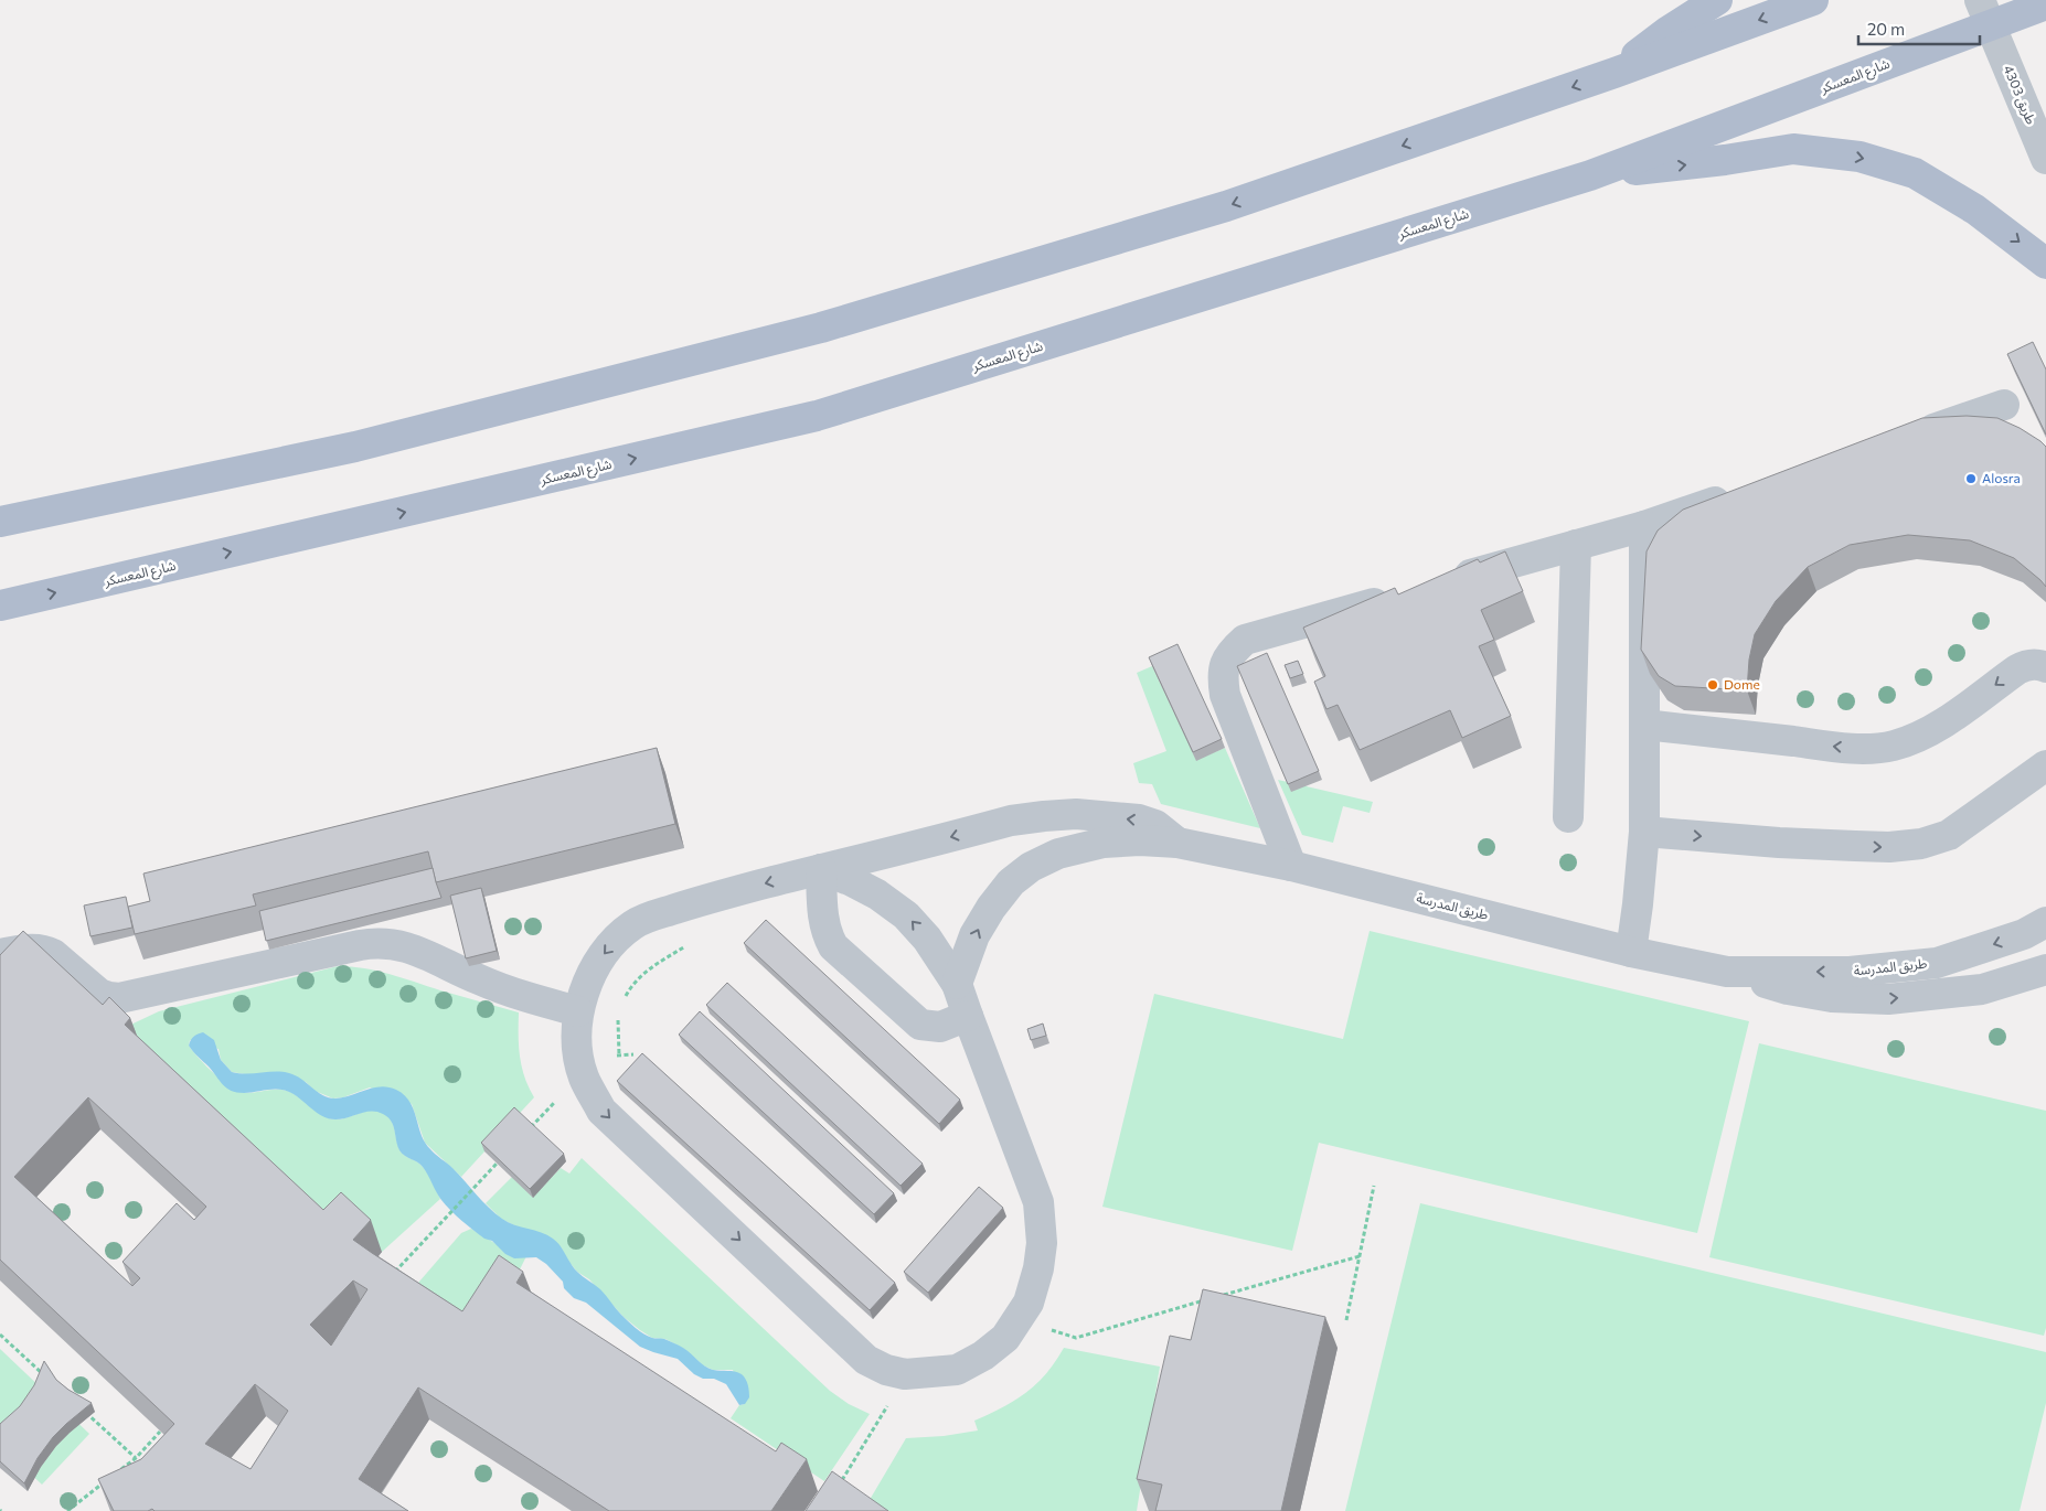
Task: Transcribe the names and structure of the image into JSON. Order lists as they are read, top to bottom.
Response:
{
  "streets": {
    "main road": ["شارع المعسكر"],
    "street": ["طريق 4303", "طريق المدرسة"]
  },
  "crossings": [
    ["شارع المعسكر", "طريق 4303"]
  ],
  "places": ["Alosra", "Dome"],
  "scale_bar": "20 m"
}
